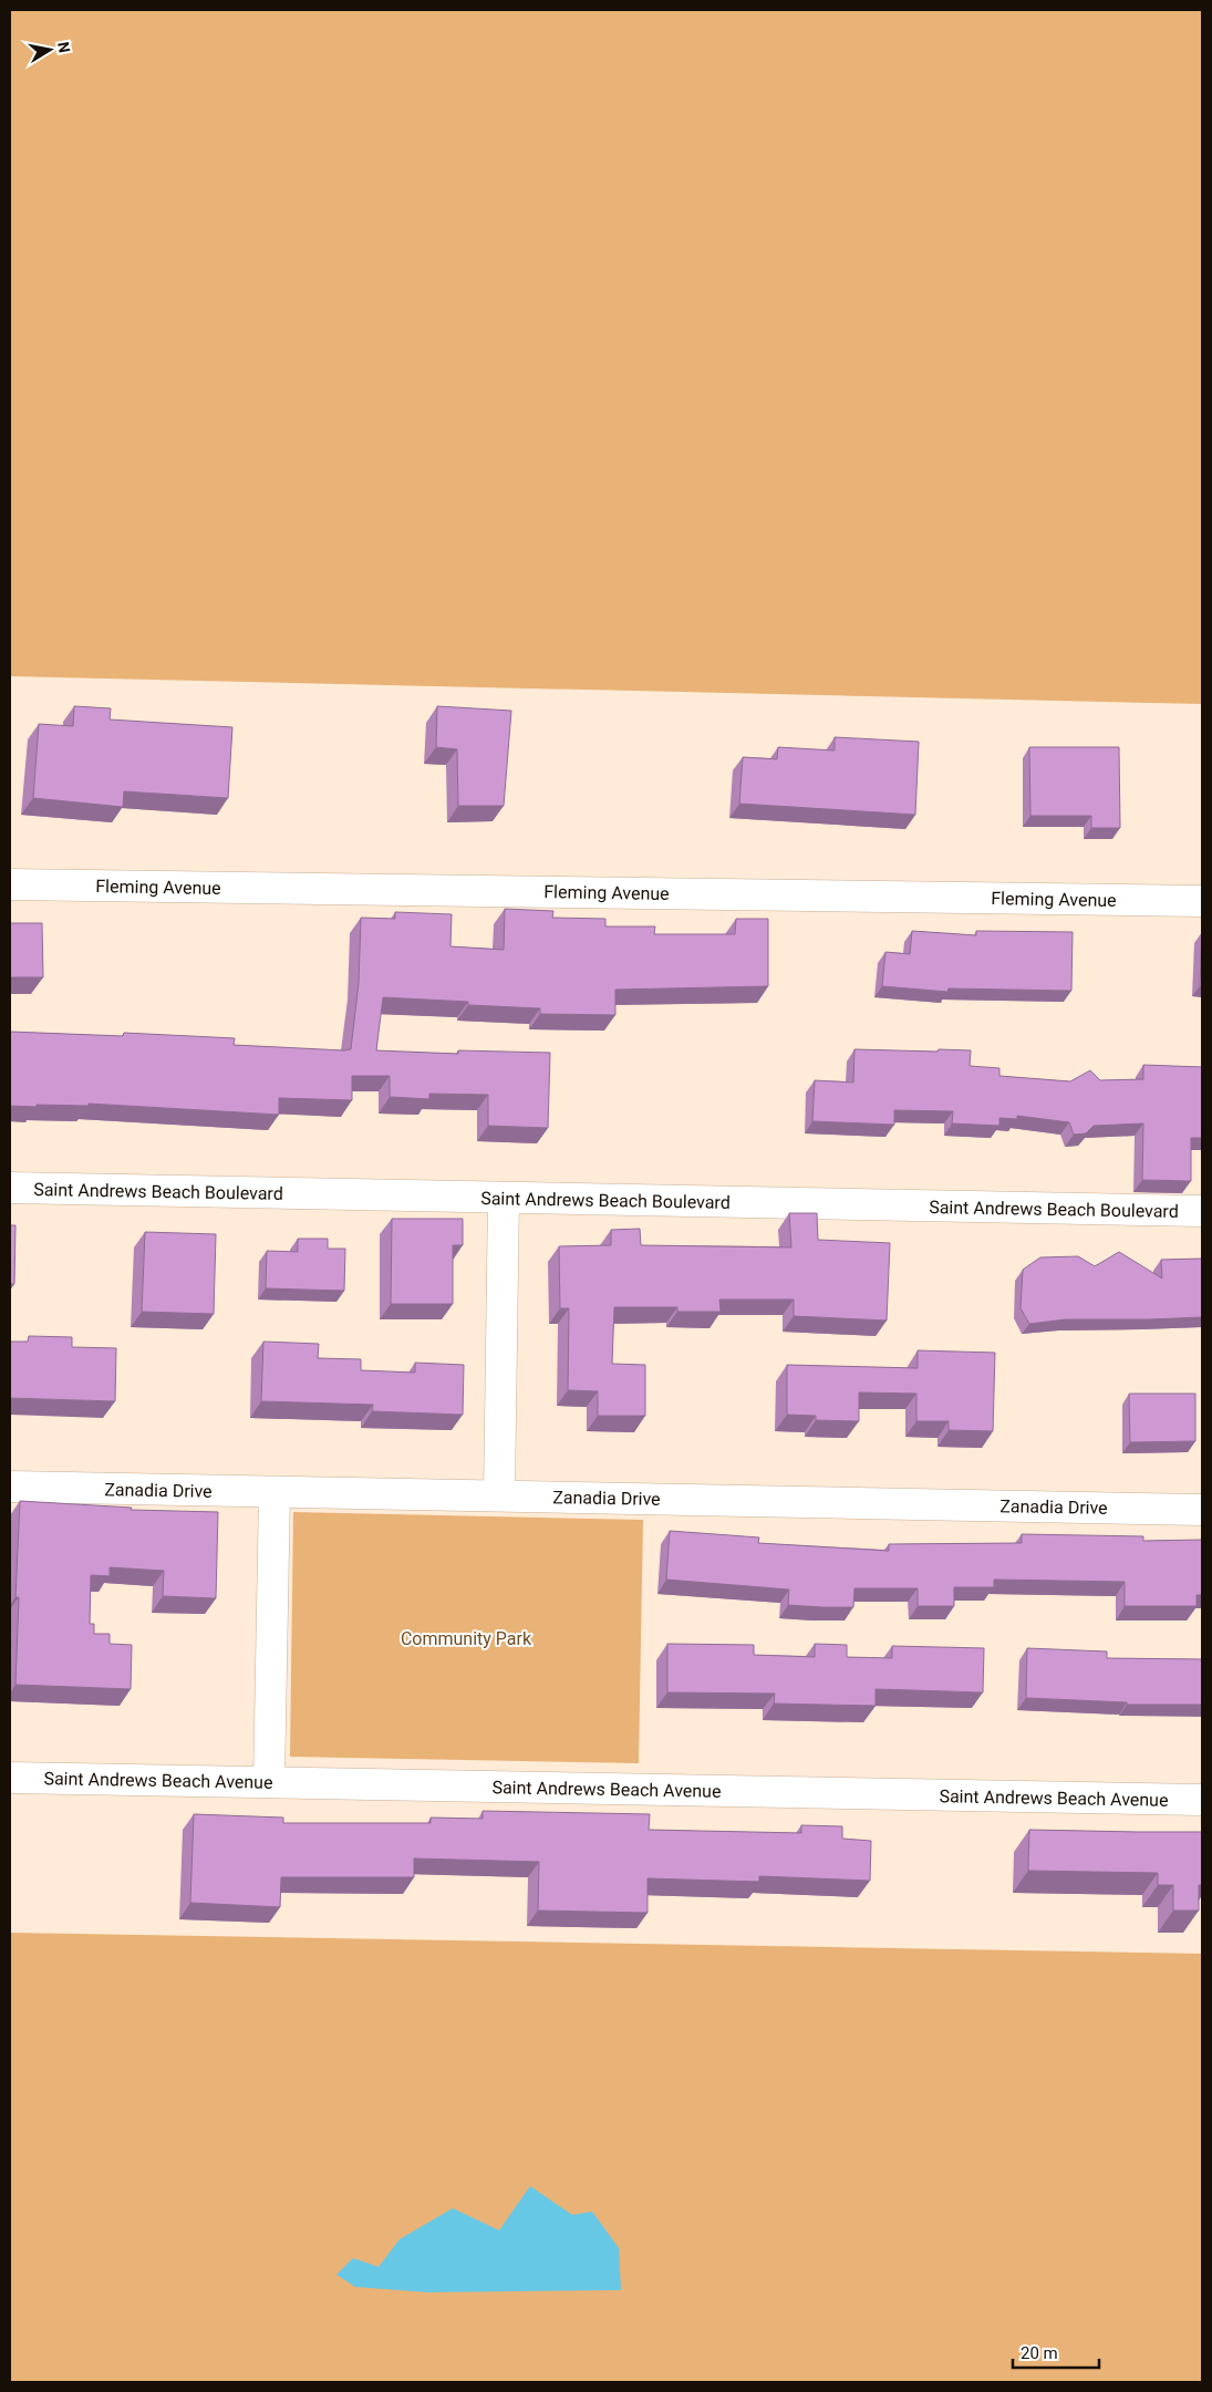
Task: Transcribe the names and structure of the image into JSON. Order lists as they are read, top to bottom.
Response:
{
  "streets": {
    "street": [
      "Fleming Avenue",
      "Saint Andrews Beach Boulevard",
      "Zanadia Drive",
      "Saint Andrews Beach Avenue"
    ]
  },
  "parks": ["Community Park"],
  "scale_bar": "20 m",
  "north": "right"
}
